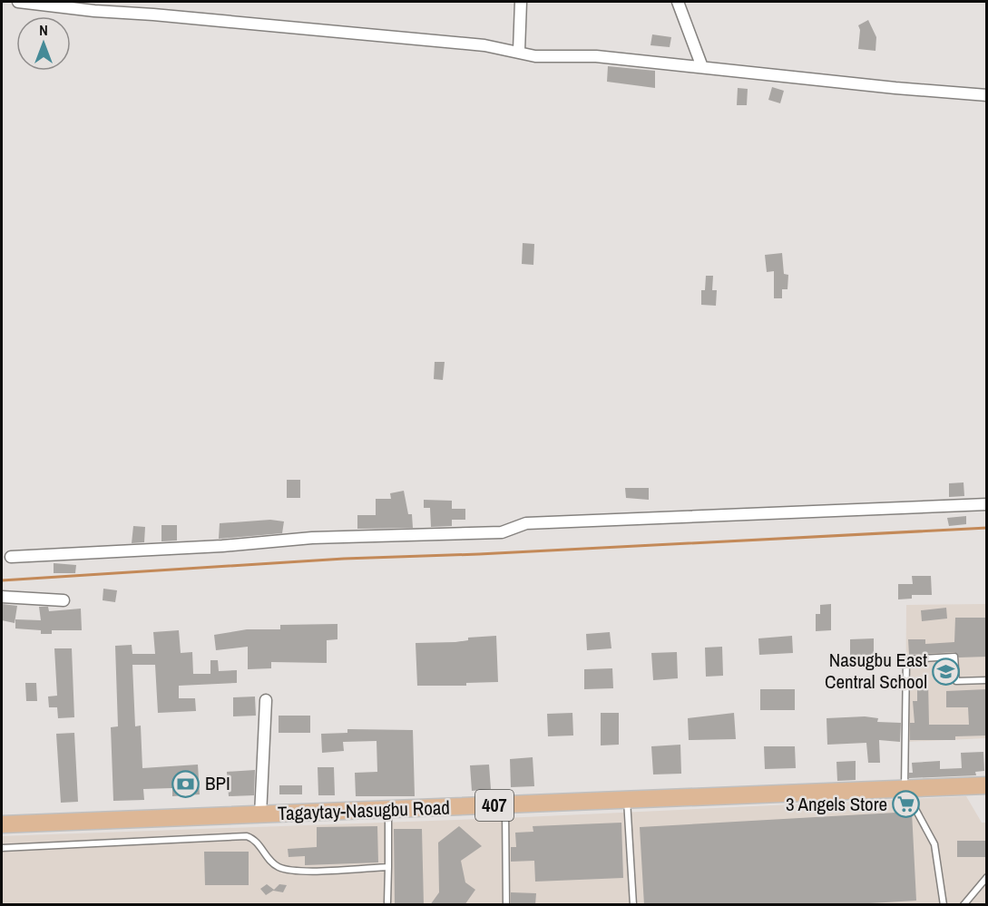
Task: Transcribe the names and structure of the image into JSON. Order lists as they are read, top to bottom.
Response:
{
  "streets": {
    "main road": ["407", "Tagaytay-Nasugbu Road"]
  },
  "places": {
    "school or university": ["Nasugbu East Central School"],
    "bank": ["BPI"],
    "supermarket": ["3 Angels Store"]
  },
  "north": "top"
}
